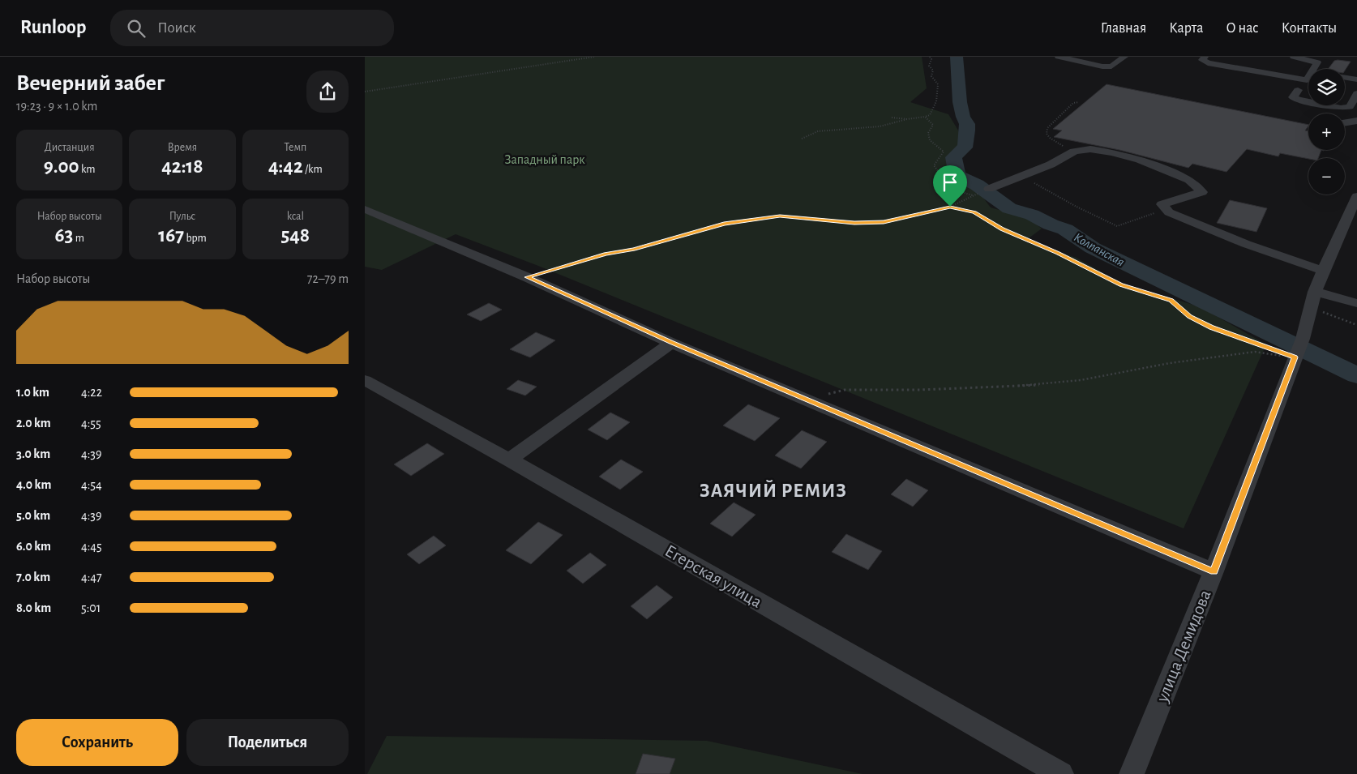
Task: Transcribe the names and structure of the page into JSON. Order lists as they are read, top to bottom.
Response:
{
  "streets": {
    "street": ["Егерская улица", "улица Демидова"]
  },
  "districts": ["ЗАЯЧИЙ РЕМИЗ"],
  "water": ["Колпанская"],
  "parks": ["Западный парк"],
  "page": {
    "header": "Runloop",
    "search": "Поиск",
    "nav": [
      "Главная",
      "Карта",
      "О нас",
      "Контакты"
    ],
    "heading": ["Вечерний забег", "19:23 · 9 × 1.0 km"],
    "map_buttons": ["+", "−"],
    "stats": [
      ["Дистанция", "9.00 km"],
      ["Время", "42:18"],
      ["Темп", "4:42 /km"],
      ["Набор высоты", "63 m"],
      ["Пульс", "167 bpm"],
      ["kcal", "548"]
    ],
    "chart": ["Набор высоты", "72–79 m"],
    "list": [
      {
        "name": "1.0 km",
        "note": "4:22"
      },
      {
        "name": "2.0 km",
        "note": "4:55"
      },
      {
        "name": "3.0 km",
        "note": "4:39"
      },
      {
        "name": "4.0 km",
        "note": "4:54"
      },
      {
        "name": "5.0 km",
        "note": "4:39"
      },
      {
        "name": "6.0 km",
        "note": "4:45"
      },
      {
        "name": "7.0 km",
        "note": "4:47"
      },
      {
        "name": "8.0 km",
        "note": "5:01"
      }
    ],
    "buttons": ["Сохранить", "Поделиться"]
  }
}
